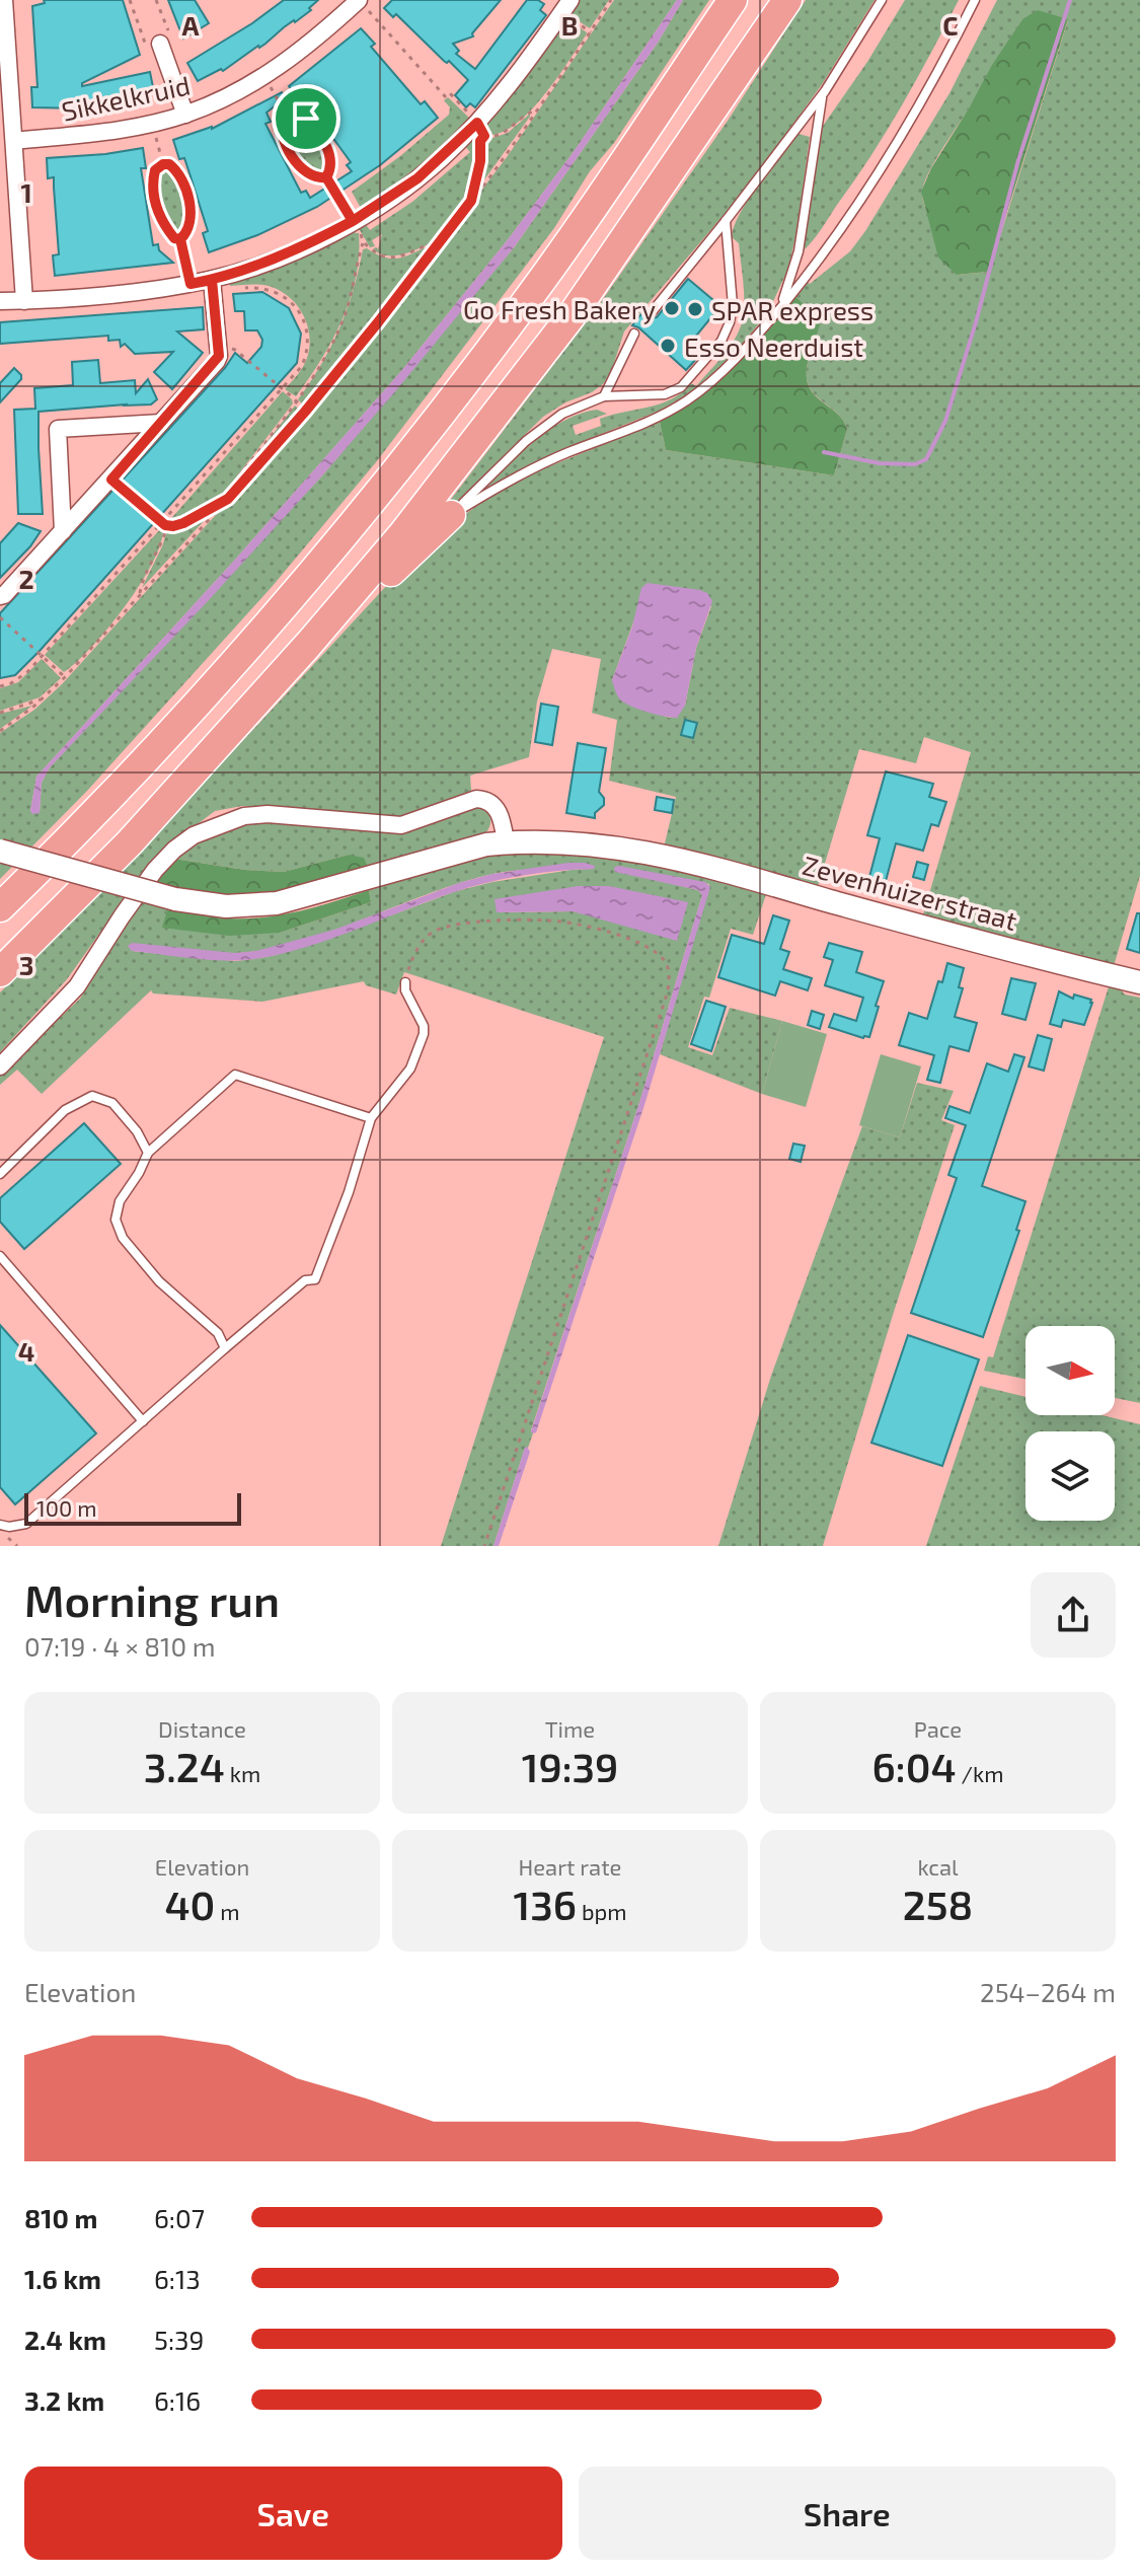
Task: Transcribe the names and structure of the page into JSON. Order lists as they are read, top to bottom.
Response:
{
  "streets": {
    "street": ["Sikkelkruid", "Zevenhuizerstraat"]
  },
  "places": ["Go Fresh Bakery", "SPAR express", "Esso Neerduist"],
  "scale_bar": "100 m",
  "north": "right",
  "page": {
    "scale": "100 m",
    "heading": ["Morning run", "07:19 · 4 × 810 m"],
    "stats": [
      ["Distance", "3.24 km"],
      ["Time", "19:39"],
      ["Pace", "6:04 /km"],
      ["Elevation", "40 m"],
      ["Heart rate", "136 bpm"],
      ["kcal", "258"]
    ],
    "chart": ["Elevation", "254–264 m"],
    "list": [
      {
        "name": "810 m",
        "note": "6:07"
      },
      {
        "name": "1.6 km",
        "note": "6:13"
      },
      {
        "name": "2.4 km",
        "note": "5:39"
      },
      {
        "name": "3.2 km",
        "note": "6:16"
      }
    ],
    "buttons": ["Save", "Share"]
  },
  "grid": {
    "columns": ["A", "B", "C"],
    "rows": [
      "1",
      "2",
      "3",
      "4"
    ]
  }
}
